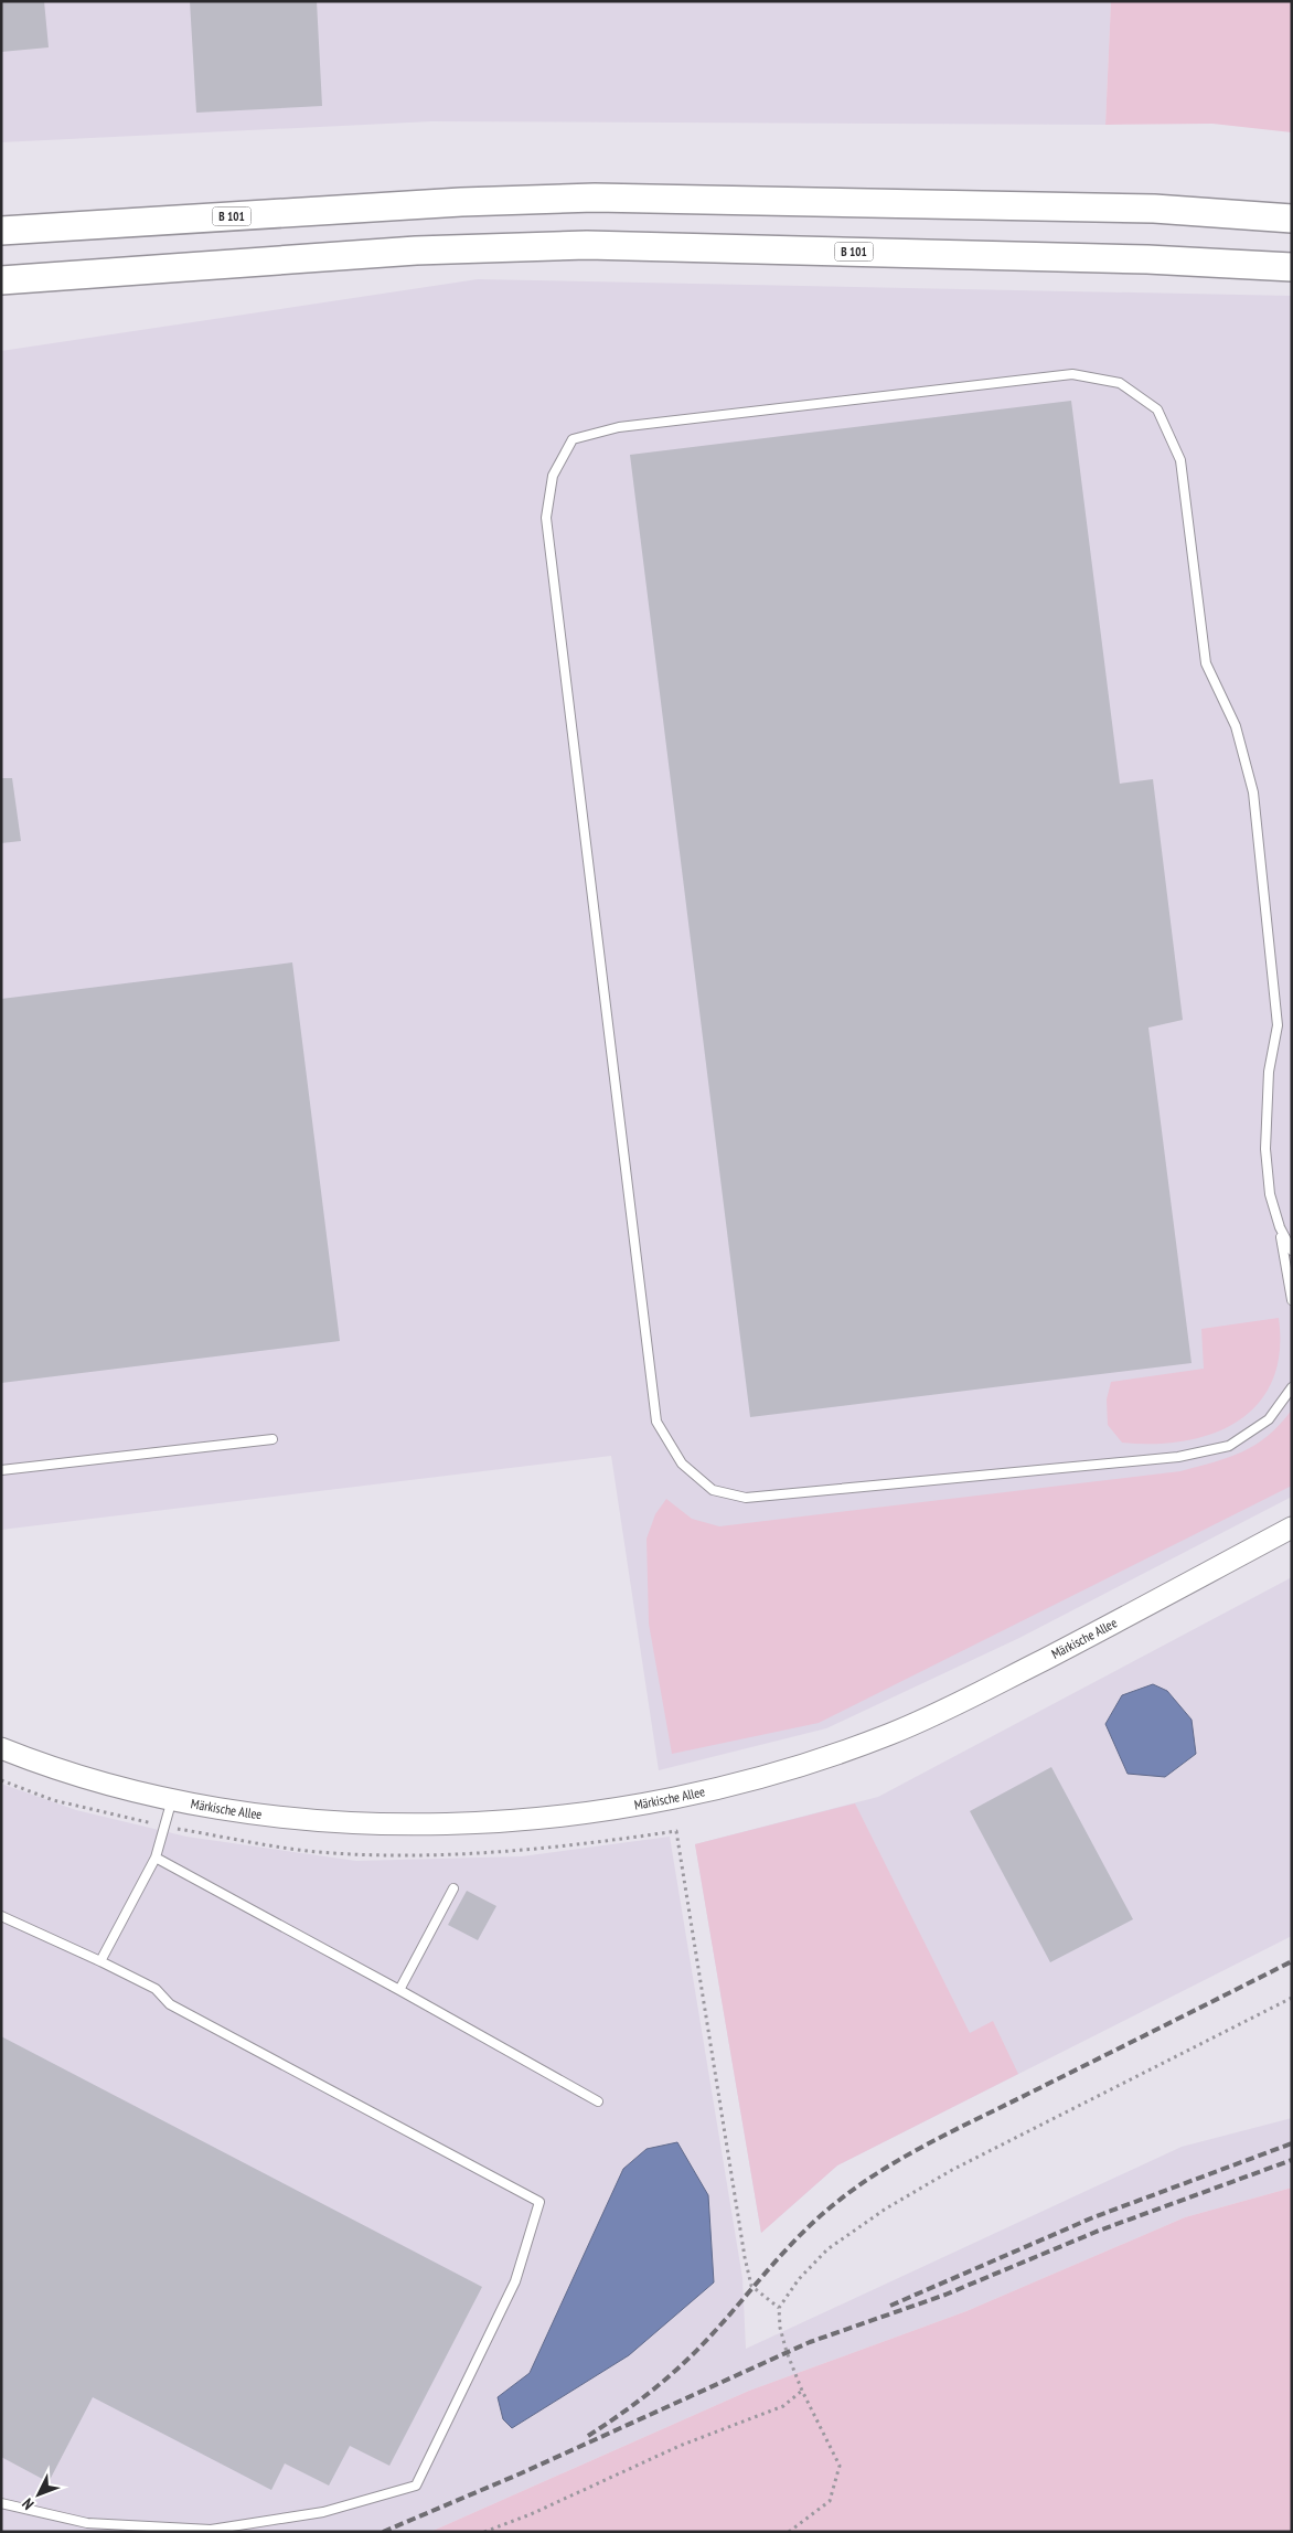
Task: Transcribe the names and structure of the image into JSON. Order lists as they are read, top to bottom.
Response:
{
  "streets": {
    "highway": ["B 101"],
    "street": ["Märkische Allee"]
  },
  "north": "bottom left"
}
